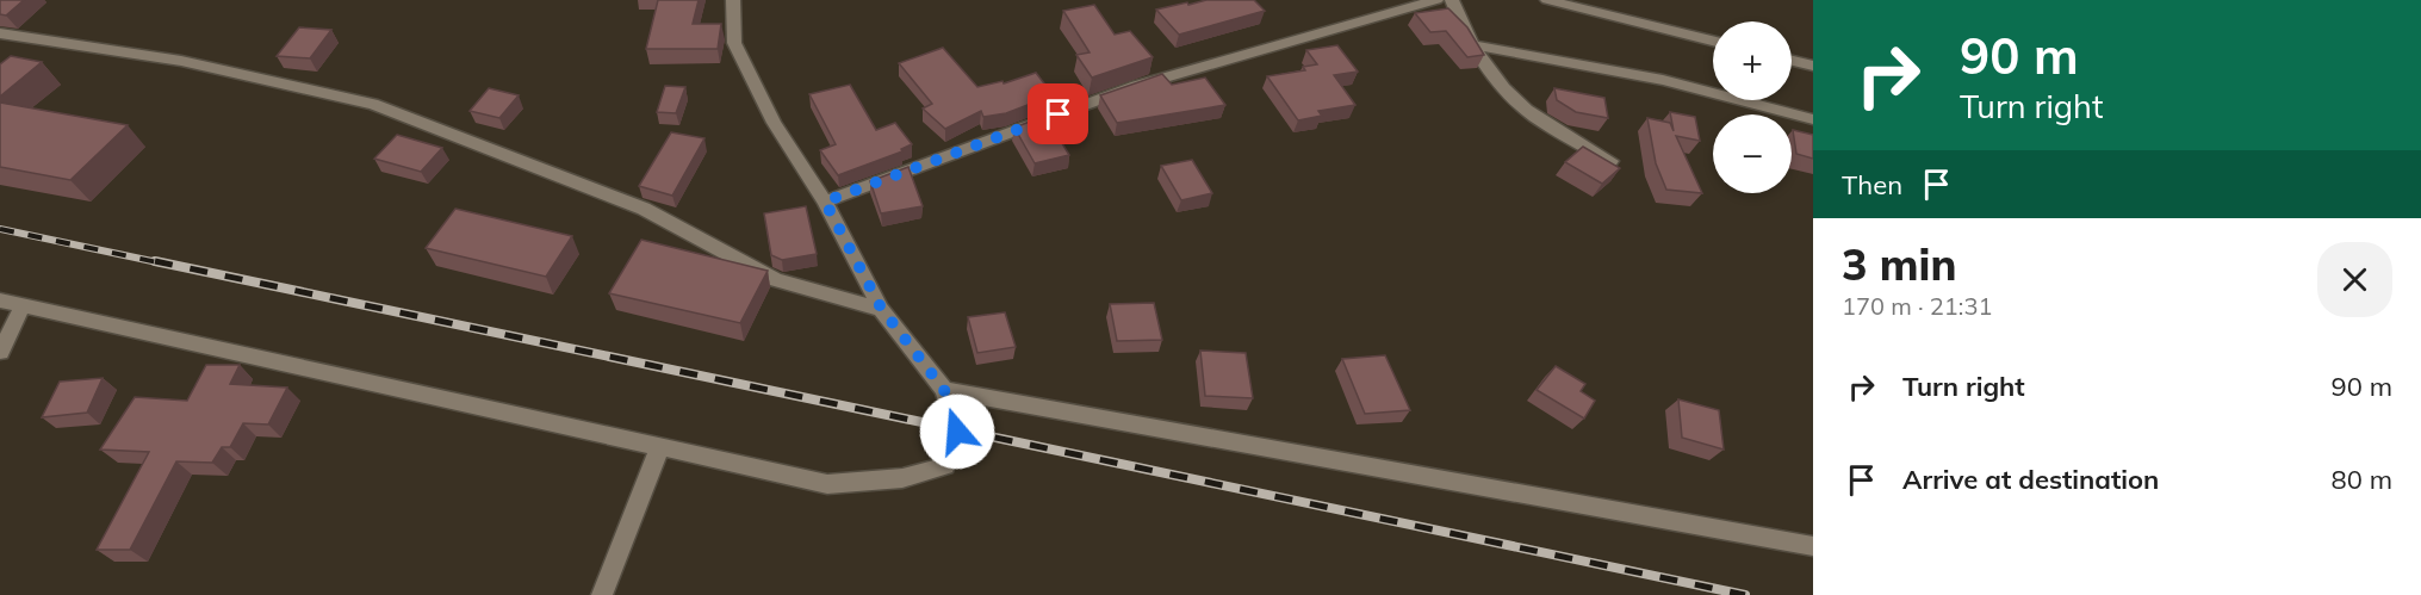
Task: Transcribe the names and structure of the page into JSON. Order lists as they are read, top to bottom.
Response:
{
  "page": {
    "turn": ["90 m", "Turn right"],
    "map_buttons": ["+", "−"],
    "then": "Then",
    "heading": ["3 min", "170 m · 21:31"],
    "list": [
      {
        "name": "Turn right",
        "value": "90 m"
      },
      {
        "name": "Arrive at destination",
        "value": "80 m"
      }
    ]
  }
}
